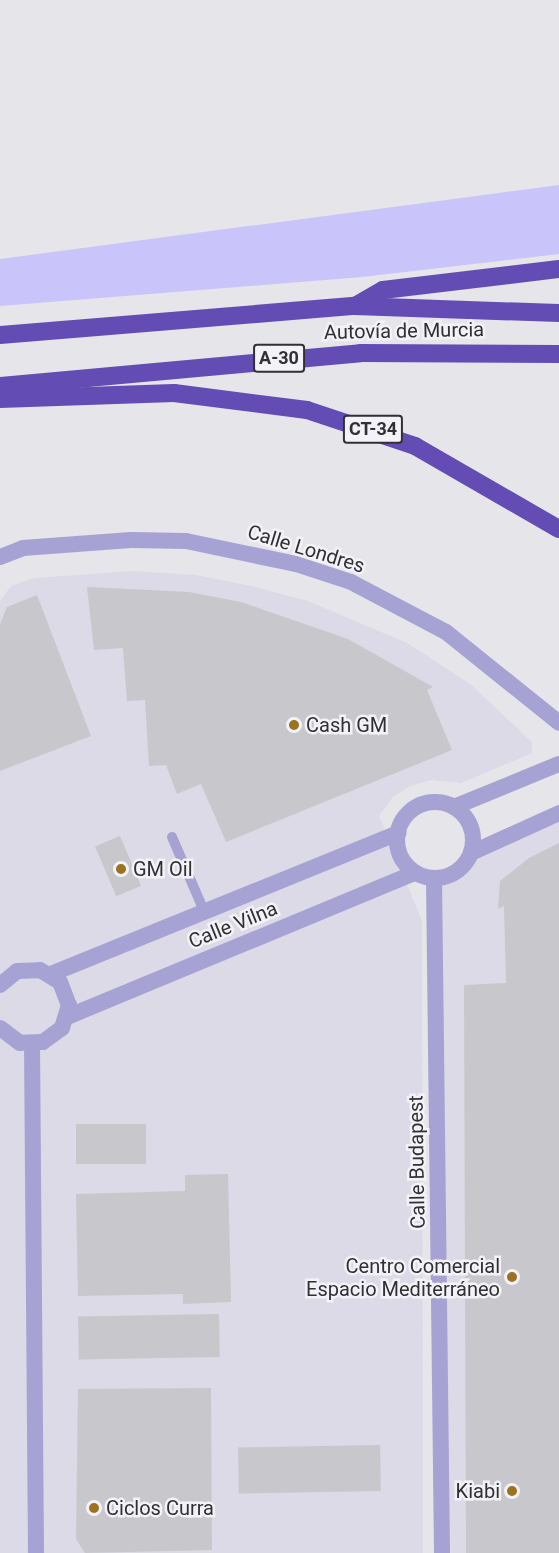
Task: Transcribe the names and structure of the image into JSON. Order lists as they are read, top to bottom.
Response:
{
  "streets": {
    "highway": ["Autovía de Murcia", "A-30", "CT-34"],
    "street": ["Calle Londres", "Calle Vilna", "Calle Budapest"]
  },
  "crossings": [
    ["Calle Vilna", "Calle Budapest"]
  ],
  "places": [
    "Cash GM",
    "GM Oil",
    "Centro Comercial Espacio Mediterráneo",
    "Kiabi",
    "Ciclos Curra"
  ]
}
